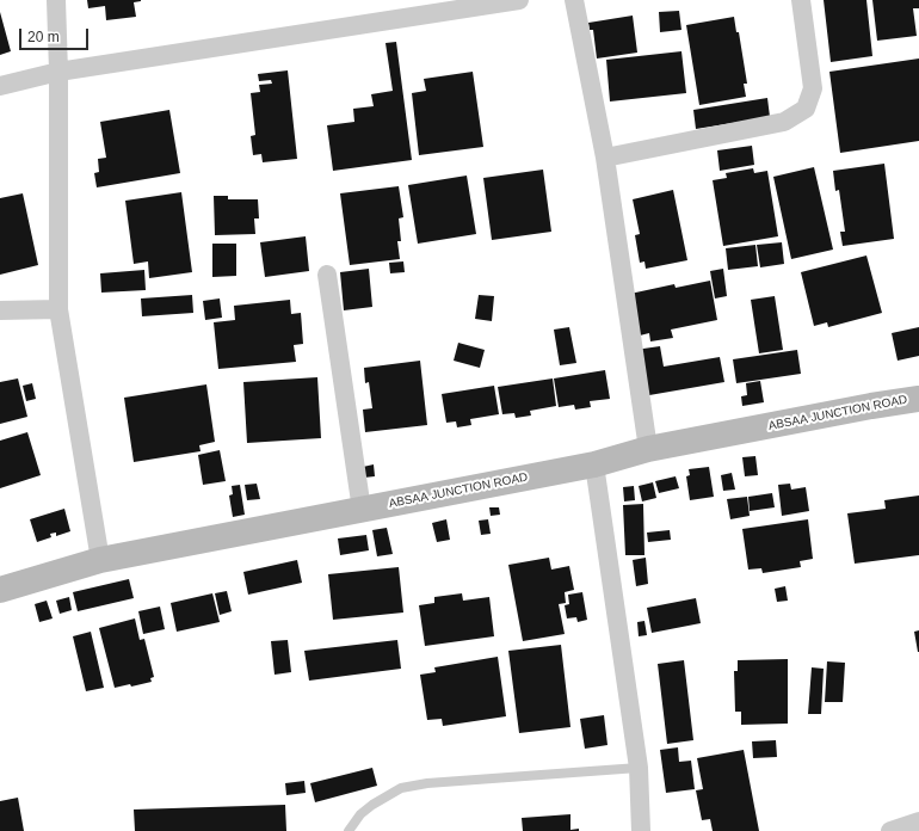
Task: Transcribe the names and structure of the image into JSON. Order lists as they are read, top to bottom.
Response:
{
  "streets": {
    "street": ["ABSAA JUNCTION ROAD"]
  },
  "scale_bar": "20 m"
}
